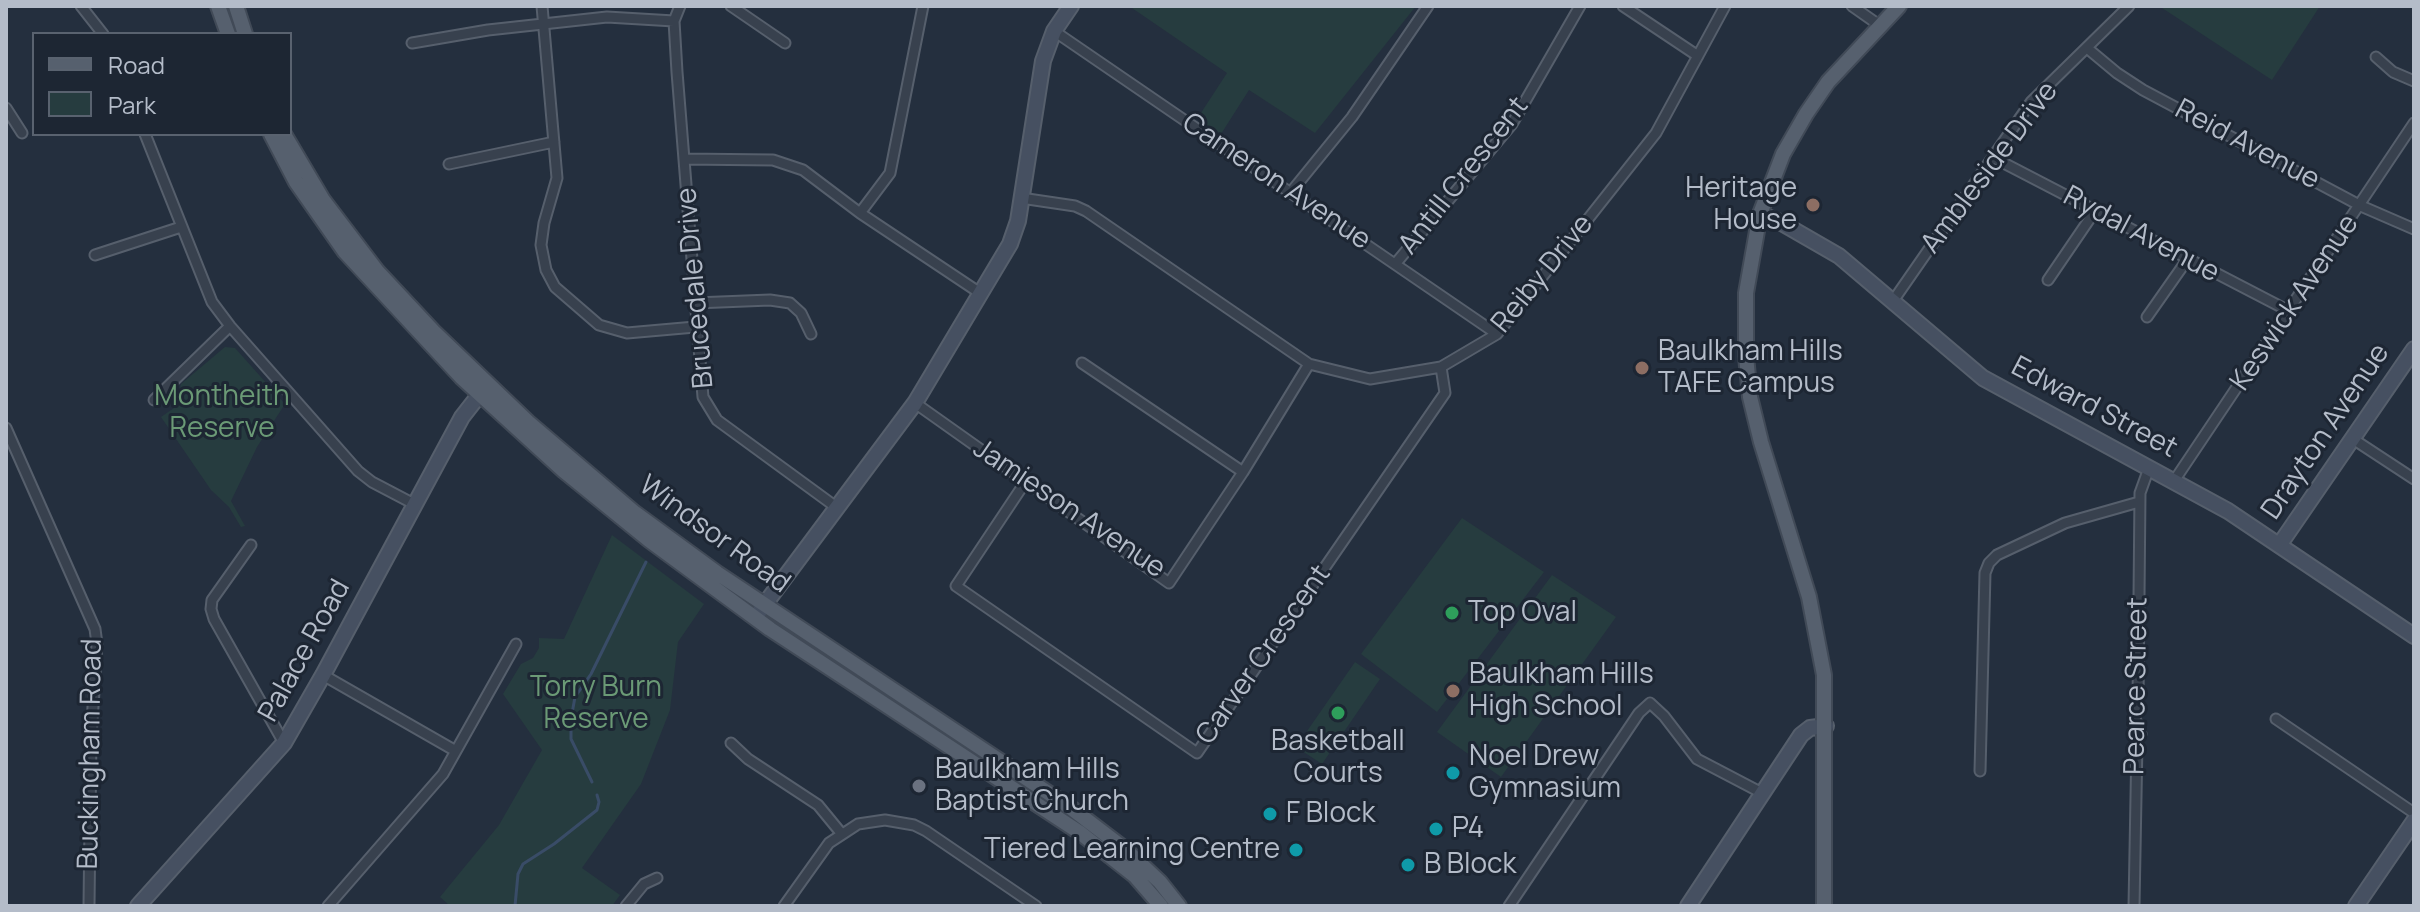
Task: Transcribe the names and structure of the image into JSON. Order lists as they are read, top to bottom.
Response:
{
  "streets": {
    "main road": ["Windsor Road"],
    "street": [
      "Reid Avenue",
      "Ambleside Drive",
      "Antill Crescent",
      "Cameron Avenue",
      "Rydal Avenue",
      "Reiby Drive",
      "Brucedale Drive",
      "Keswick Avenue",
      "Edward Street",
      "Drayton Avenue",
      "Jamieson Avenue",
      "Palace Road",
      "Carver Crescent",
      "Pearce Street",
      "Buckingham Road"
    ]
  },
  "crossings": [
    ["Reid Avenue", "Ambleside Drive"],
    ["Reid Avenue", "Keswick Avenue"],
    ["Ambleside Drive", "Rydal Avenue"],
    ["Ambleside Drive", "Edward Street"],
    ["Antill Crescent", "Cameron Avenue"],
    ["Cameron Avenue", "Reiby Drive"],
    ["Rydal Avenue", "Keswick Avenue"],
    ["Reiby Drive", "Jamieson Avenue"],
    ["Reiby Drive", "Carver Crescent"],
    ["Keswick Avenue", "Edward Street"],
    ["Edward Street", "Drayton Avenue"],
    ["Edward Street", "Pearce Street"],
    ["Jamieson Avenue", "Carver Crescent"],
    ["Windsor Road", "Palace Road"]
  ],
  "parks": ["Montheith Reserve", "Torry Burn Reserve"],
  "places": [
    "Heritage House",
    "Baulkham Hills TAFE Campus",
    "Top Oval",
    "Baulkham Hills High School",
    "Basketball Courts",
    "Noel Drew Gymnasium",
    "Baulkham Hills Baptist Church",
    "F Block",
    "P4",
    "Tiered Learning Centre",
    "B Block"
  ],
  "legend": ["Road", "Park"]
}
